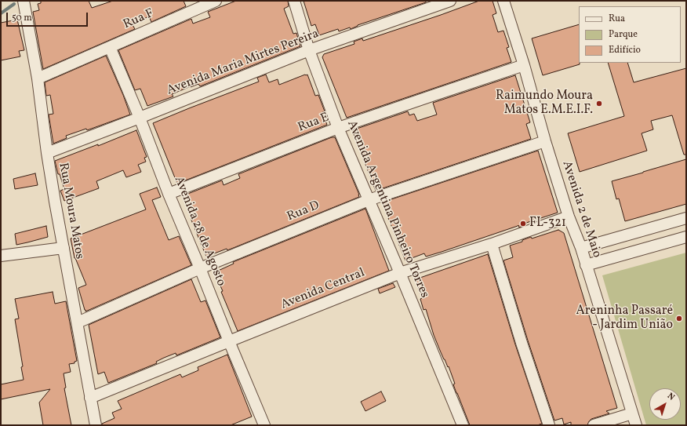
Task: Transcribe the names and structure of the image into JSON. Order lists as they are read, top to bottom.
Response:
{
  "streets": {
    "street": [
      "Rua F",
      "Avenida Maria Mirtes Pereira",
      "Rua E",
      "Avenida Argentina Pinheiro Torres",
      "Avenida 2 de Maio",
      "Rua Moura Matos",
      "Rua D",
      "Avenida 28 de Agosto",
      "Avenida Central"
    ]
  },
  "crossings": [
    ["Rua F", "Rua Moura Matos"],
    ["Rua F", "Avenida 28 de Agosto"],
    ["Avenida Maria Mirtes Pereira", "Avenida Argentina Pinheiro Torres"],
    ["Avenida Maria Mirtes Pereira", "Rua Moura Matos"],
    ["Avenida Maria Mirtes Pereira", "Avenida 28 de Agosto"],
    ["Rua E", "Avenida Argentina Pinheiro Torres"],
    ["Rua E", "Avenida 2 de Maio"],
    ["Rua E", "Avenida 28 de Agosto"],
    ["Avenida Argentina Pinheiro Torres", "Rua D"],
    ["Avenida Argentina Pinheiro Torres", "Avenida Central"],
    ["Avenida 2 de Maio", "Rua D"],
    ["Avenida 2 de Maio", "Avenida Central"],
    ["Rua Moura Matos", "Rua D"],
    ["Rua Moura Matos", "Avenida Central"],
    ["Rua D", "Avenida 28 de Agosto"],
    ["Avenida 28 de Agosto", "Avenida Central"]
  ],
  "places": ["Raimundo Moura Matos E.M.E.I.F.", "FL-321", "Areninha Passaré - Jardim União"],
  "legend": ["Rua", "Parque", "Edifício"],
  "scale_bar": "50 m",
  "north": "top right"
}
